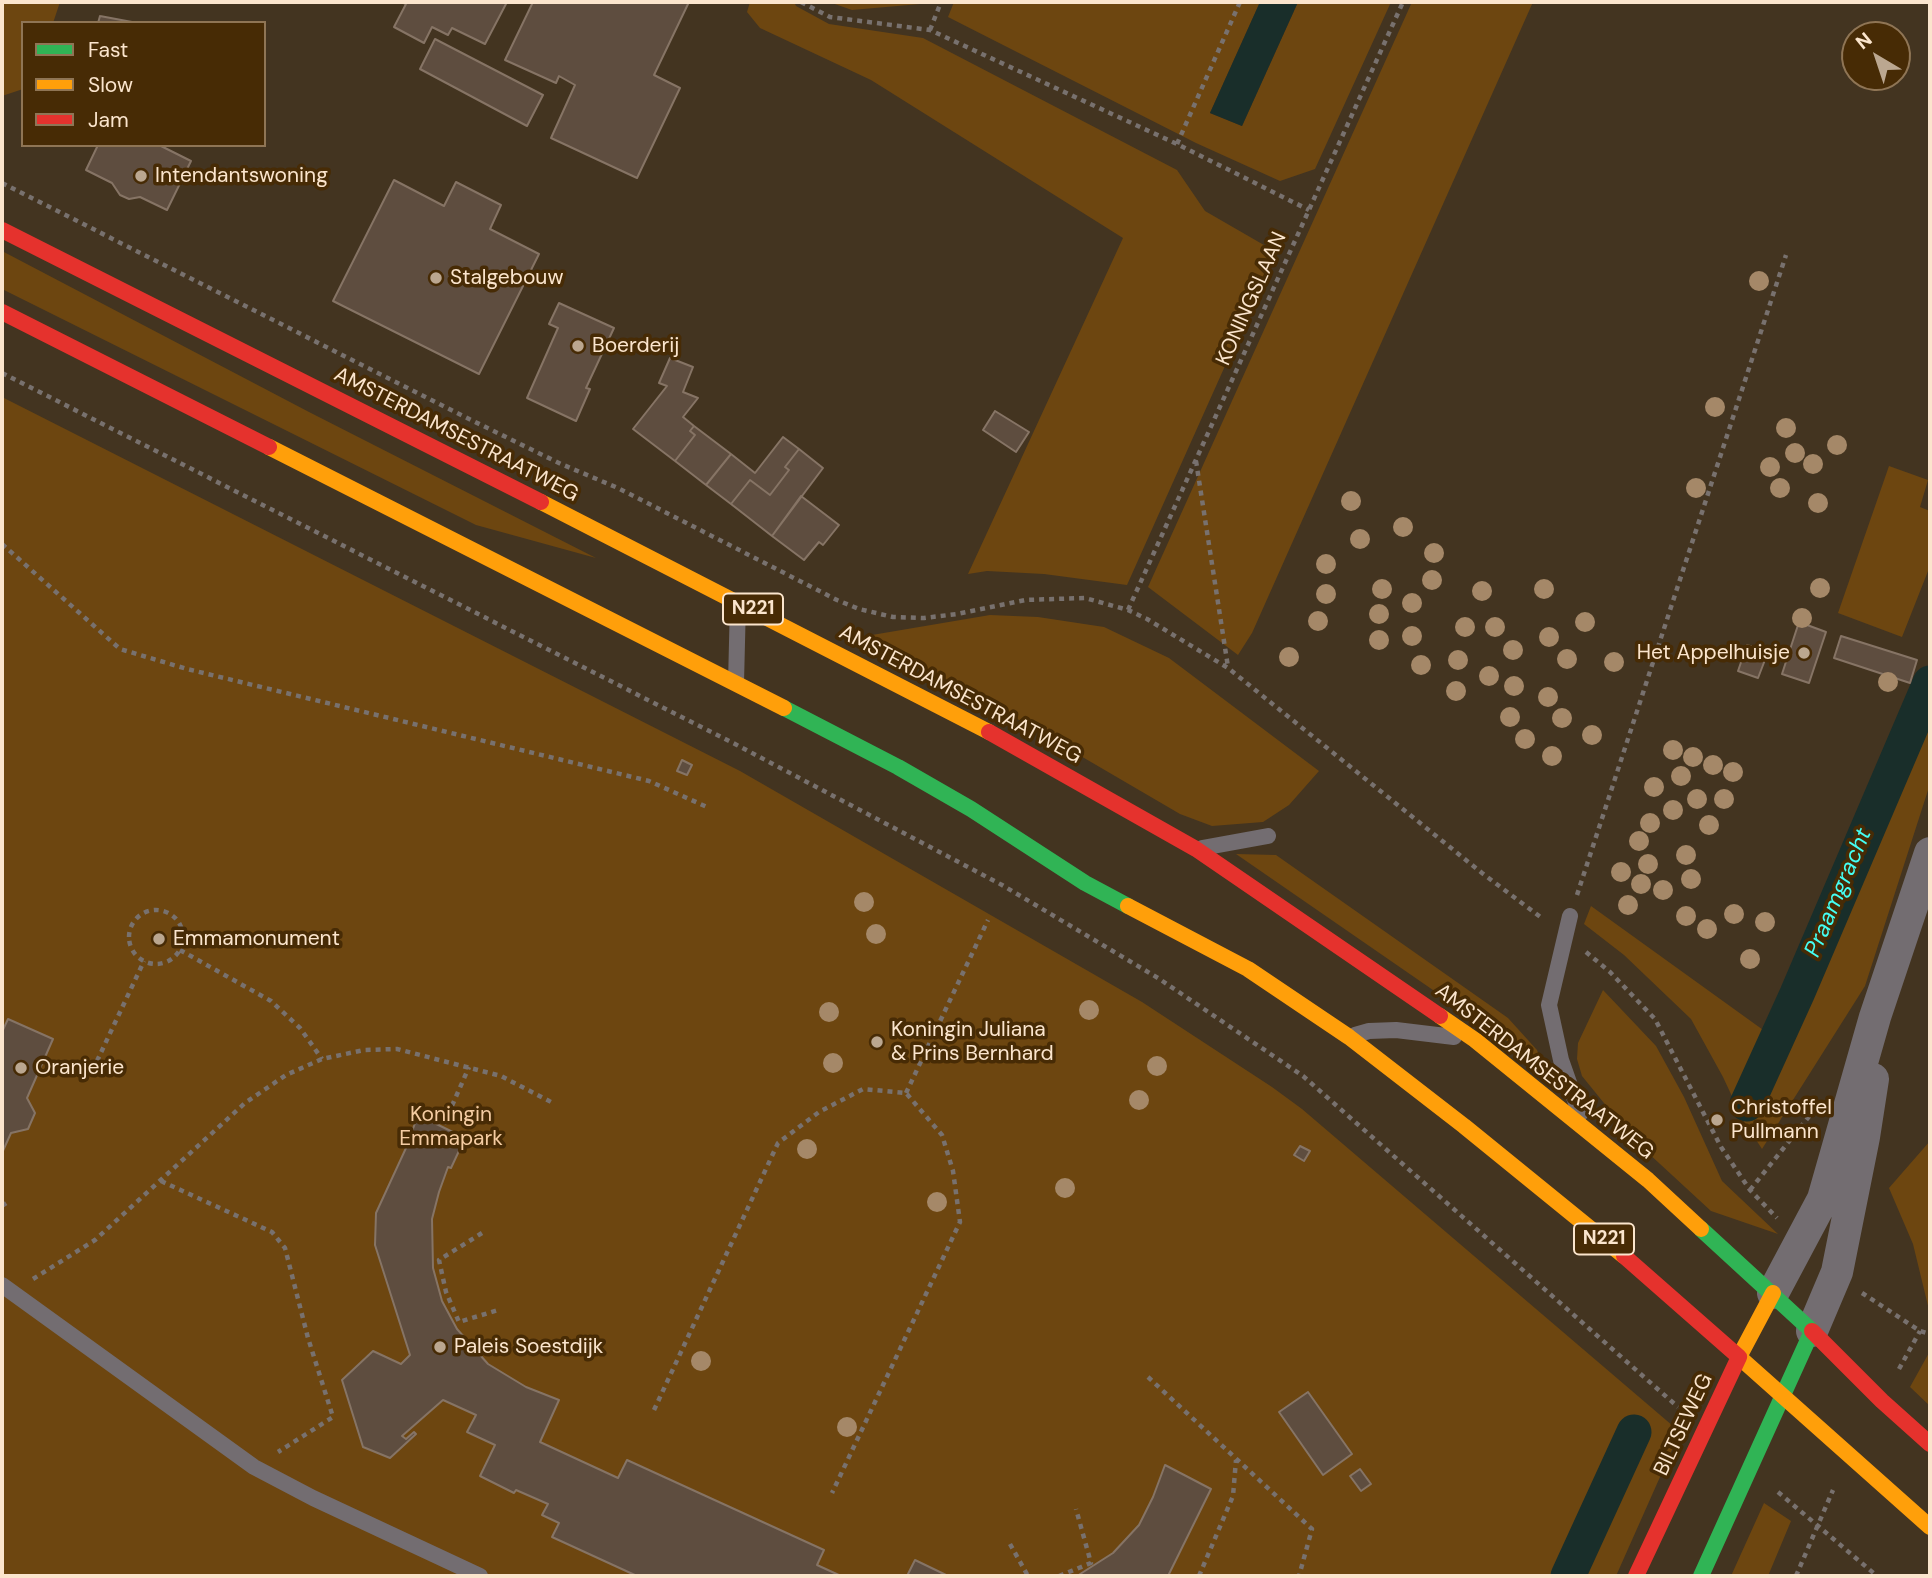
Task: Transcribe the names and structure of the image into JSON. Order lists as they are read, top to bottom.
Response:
{
  "streets": {
    "main road": ["AMSTERDAMSESTRAATWEG", "N221", "BILTSEWEG"],
    "path": ["KONINGSLAAN"]
  },
  "crossings": [
    ["AMSTERDAMSESTRAATWEG", "BILTSEWEG"],
    ["N221", "BILTSEWEG"]
  ],
  "water": ["Praamgracht"],
  "parks": ["Koningin Emmapark"],
  "places": [
    "Intendantswoning",
    "Stalgebouw",
    "Boerderij",
    "Het Appelhuisje",
    "Emmamonument",
    "Koningin Juliana & Prins Bernhard",
    "Oranjerie",
    "Christoffel Pullmann",
    "Paleis Soestdijk"
  ],
  "legend": ["Fast", "Slow", "Jam"],
  "north": "top left"
}
